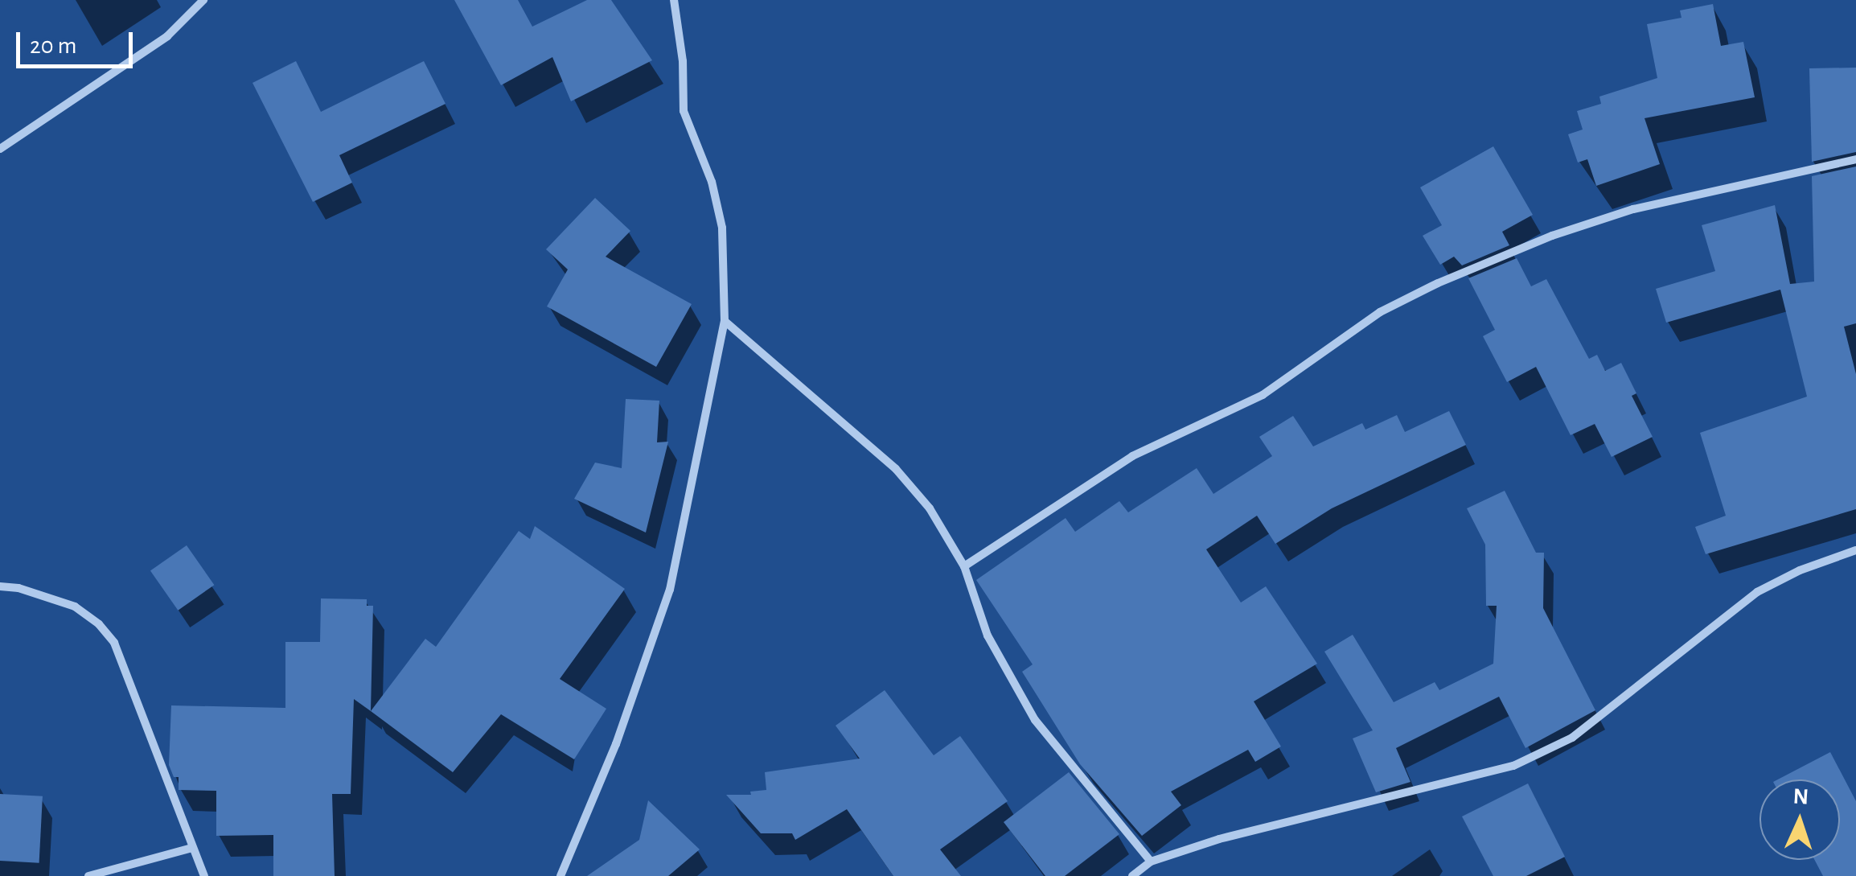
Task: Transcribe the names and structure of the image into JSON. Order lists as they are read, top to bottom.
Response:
{
  "scale_bar": "20 m",
  "north": "top"
}
